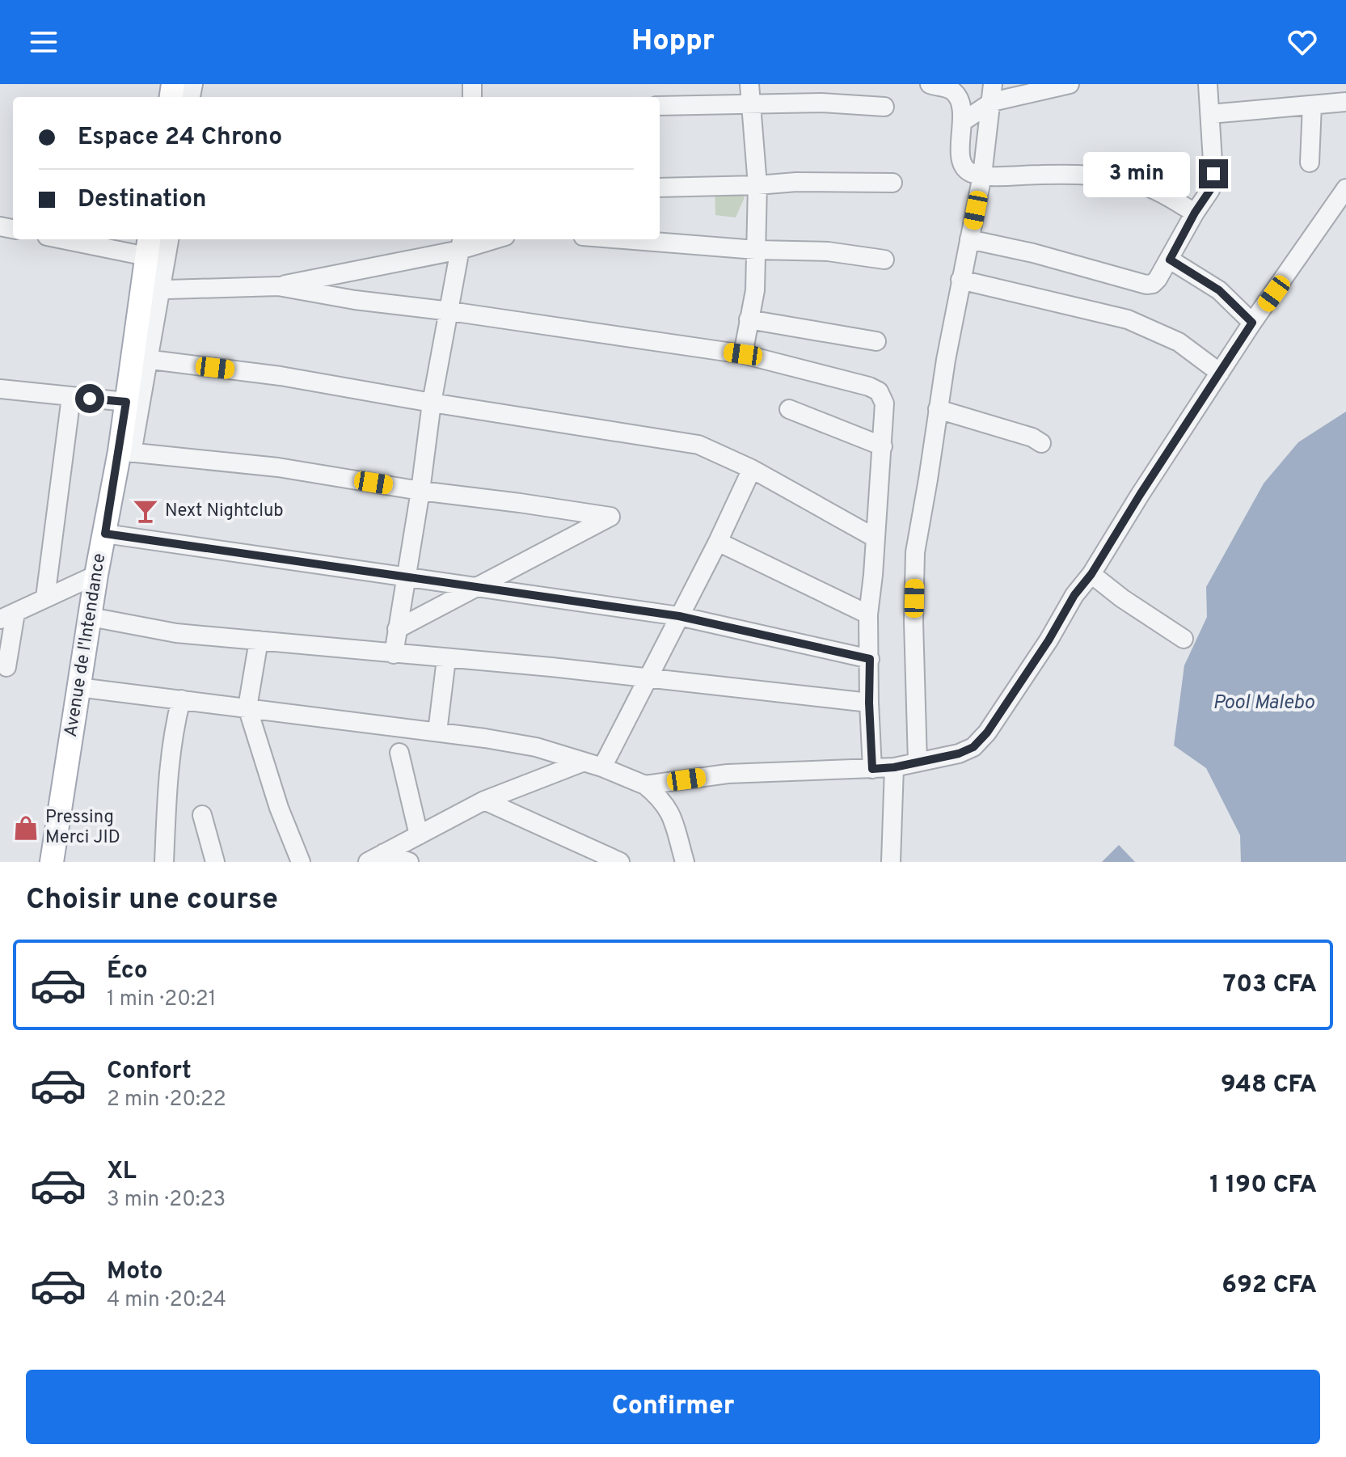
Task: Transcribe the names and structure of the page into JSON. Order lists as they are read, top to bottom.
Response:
{
  "streets": {
    "main road": ["Avenue de l'Intendance"]
  },
  "water": ["Pool Malebo"],
  "places": {
    "bar": ["Next Nightclub"],
    "shop": ["Pressing Merci JID"]
  },
  "page": {
    "header": "Hoppr",
    "banner": ["Espace 24 Chrono", "Destination"],
    "bubble": "3 min",
    "heading": "Choisir une course",
    "list": [
      {
        "name": "Éco",
        "note": "1 min · 20:21",
        "value": "703 CFA"
      },
      {
        "name": "Confort",
        "note": "2 min · 20:22",
        "value": "948 CFA"
      },
      {
        "name": "XL",
        "note": "3 min · 20:23",
        "value": "1 190 CFA"
      },
      {
        "name": "Moto",
        "note": "4 min · 20:24",
        "value": "692 CFA"
      }
    ],
    "buttons": "Confirmer"
  }
}
